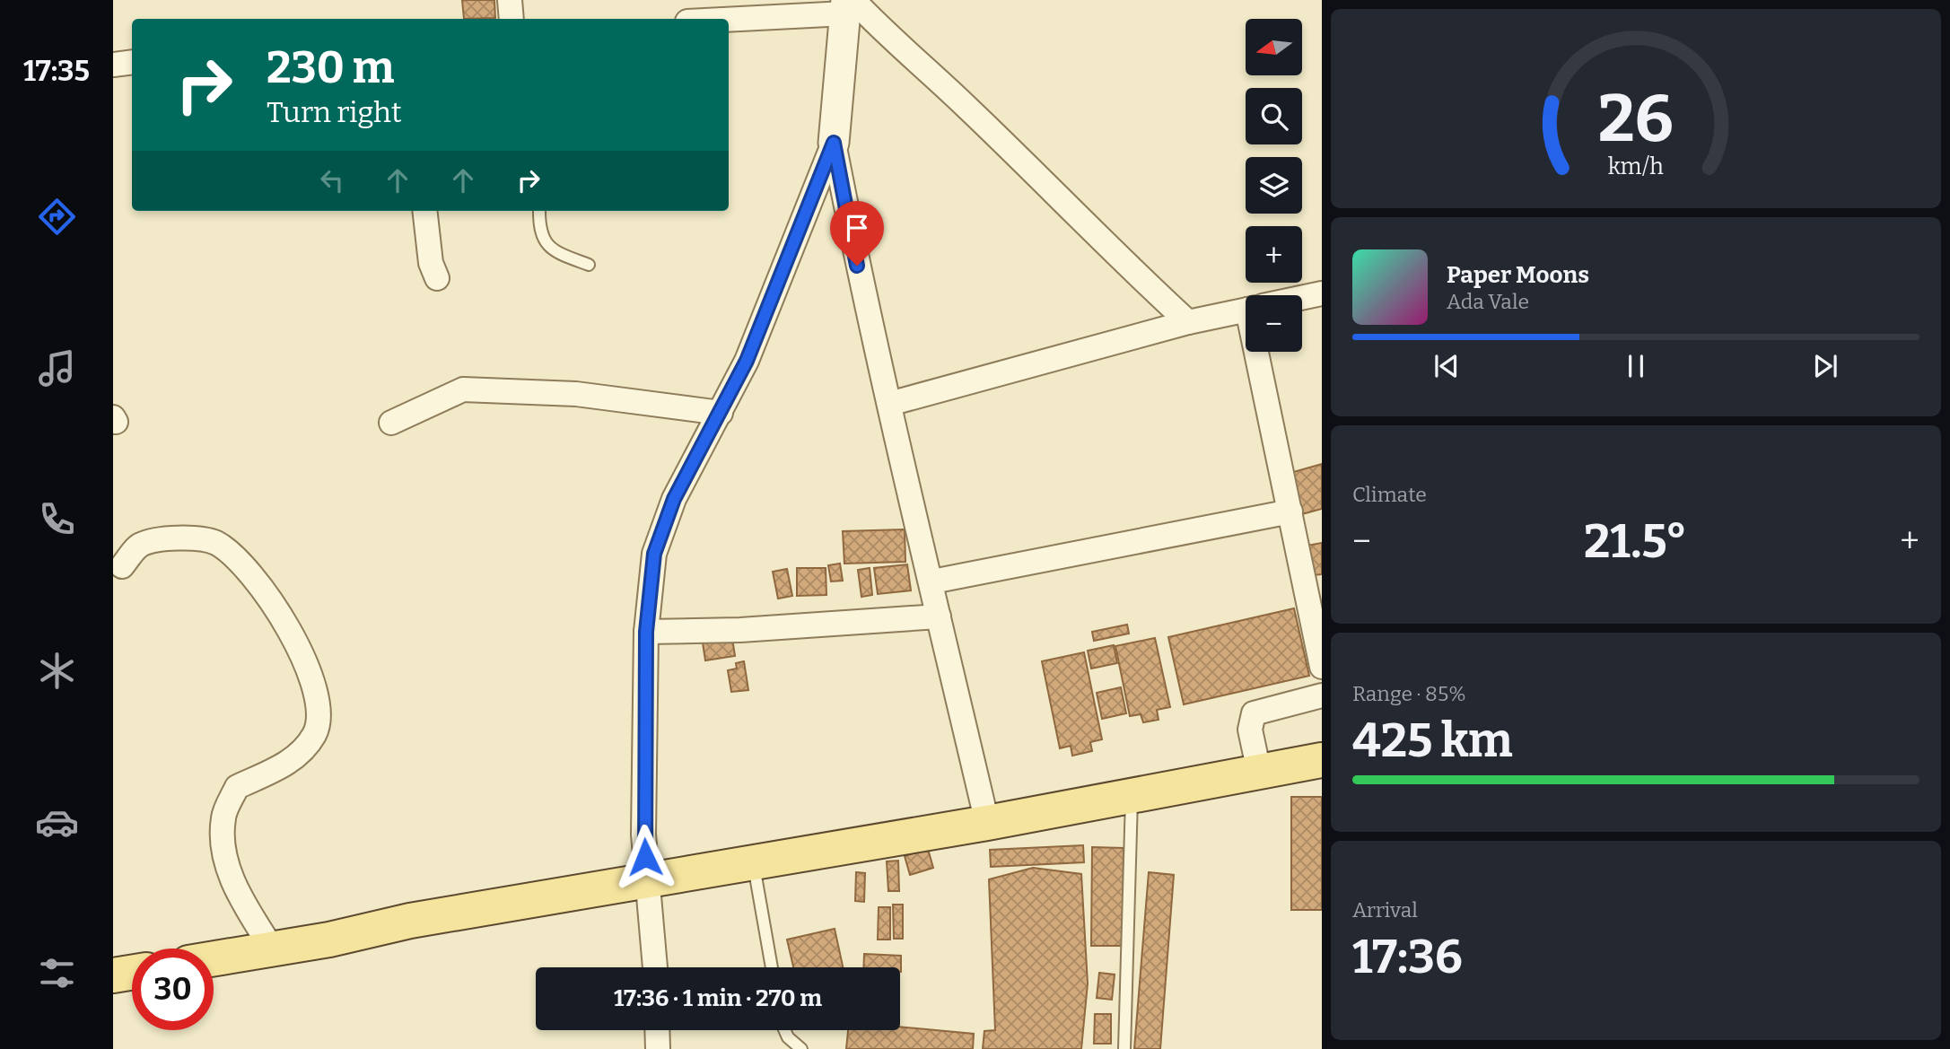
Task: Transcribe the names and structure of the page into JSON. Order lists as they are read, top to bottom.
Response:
{
  "north": "left",
  "page": {
    "tabs": "17:35",
    "map_buttons": ["+", "−"],
    "turn": ["230 m", "Turn right"],
    "song": ["Paper Moons", "Ada Vale"],
    "tile": [
      "Climate",
      ["Range · 85%", "425 km"],
      ["Arrival", "17:36"]
    ],
    "heat": ["−", "21.5°", "+"],
    "limit": "30",
    "trip": "17:36 · 1 min · 270 m",
    "gauge": ["26", "km/h"]
  }
}
